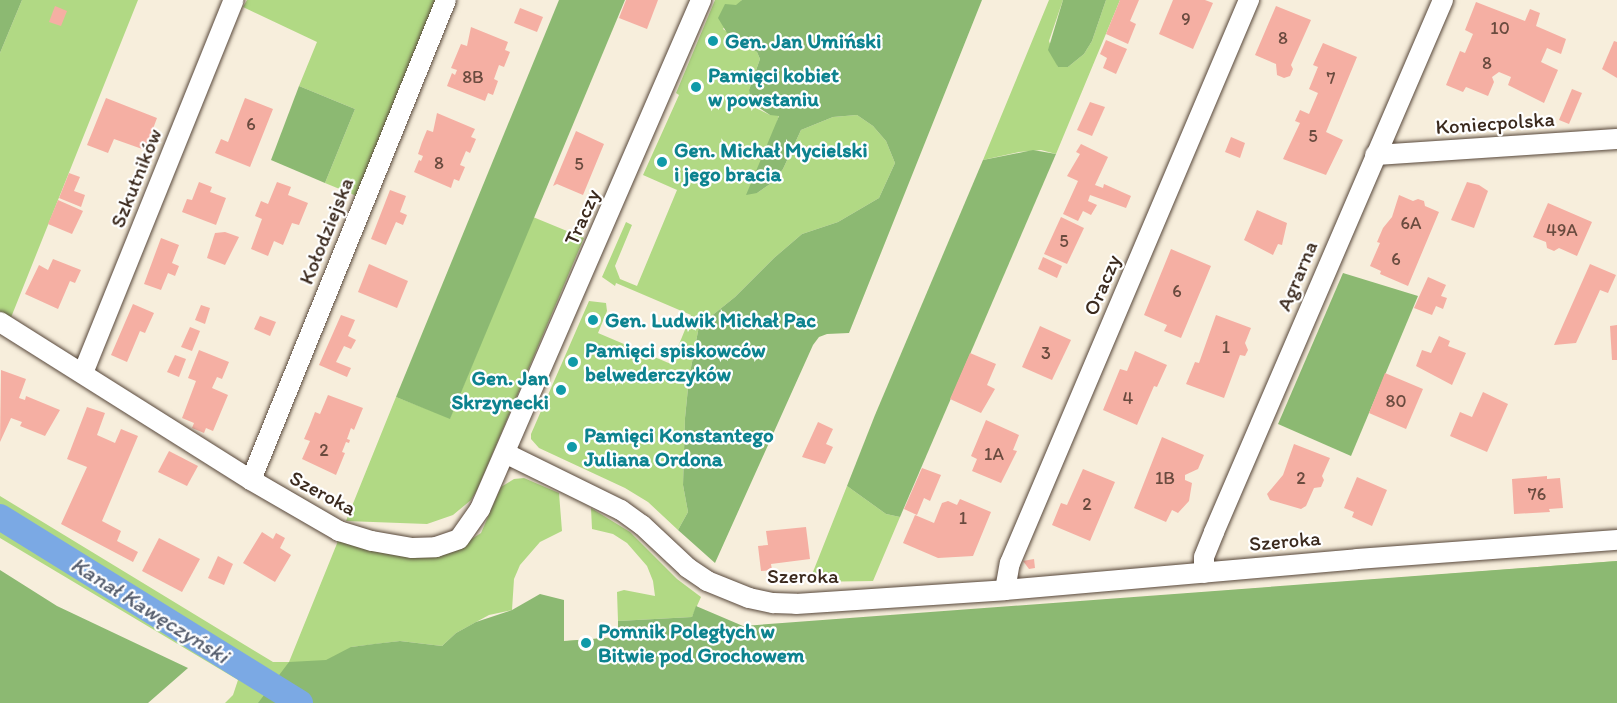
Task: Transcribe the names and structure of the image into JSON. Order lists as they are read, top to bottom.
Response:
{
  "streets": {
    "street": [
      "Koniecpolska",
      "Szkutników",
      "Traczy",
      "Kołodziejska",
      "Agrarna",
      "Oraczy",
      "Szeroka"
    ]
  },
  "crossings": [
    ["Koniecpolska", "Agrarna"],
    ["Szkutników", "Szeroka"],
    ["Traczy", "Szeroka"],
    ["Kołodziejska", "Szeroka"],
    ["Agrarna", "Szeroka"],
    ["Oraczy", "Szeroka"]
  ],
  "water": ["Kanał Kawęczyński"],
  "places": [
    "Gen. Jan Umiński",
    "Pamięci kobiet w powstaniu",
    "Gen. Michał Mycielski i jego bracia",
    "Gen. Ludwik Michał Pac",
    "Pamięci spiskowców belwederczyków",
    "Gen. Jan Skrzynecki",
    "Pamięci Konstantego Juliana Ordona",
    "Pomnik Poległych w Bitwie pod Grochowem"
  ],
  "house_numbers": [
    "9",
    "10",
    "8",
    "8",
    "8B",
    "7",
    "6",
    "5",
    "8",
    "5",
    "6A",
    "49A",
    "5",
    "6",
    "6",
    "1",
    "3",
    "4",
    "80",
    "2",
    "1A",
    "1B",
    "2",
    "76",
    "2",
    "1"
  ]
}
